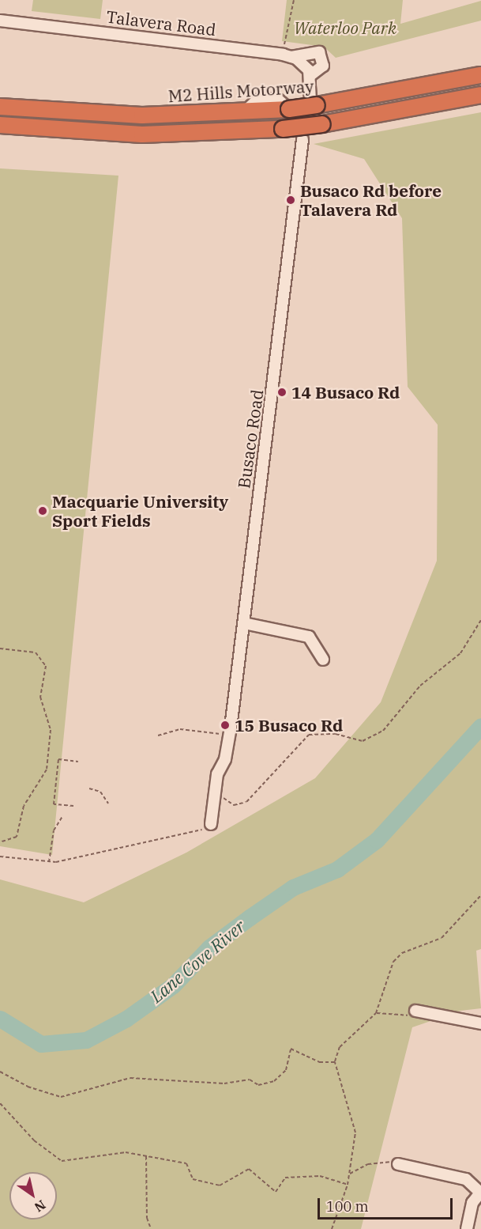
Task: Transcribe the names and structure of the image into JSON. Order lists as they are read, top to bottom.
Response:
{
  "streets": {
    "highway": ["M2 Hills Motorway"],
    "street": ["Talavera Road", "Busaco Road"]
  },
  "water": ["Lane Cove River"],
  "parks": ["Waterloo Park"],
  "places": [
    "Busaco Rd before Talavera Rd",
    "14 Busaco Rd",
    "Macquarie University Sport Fields",
    "15 Busaco Rd"
  ],
  "scale_bar": "100 m",
  "north": "bottom right"
}
